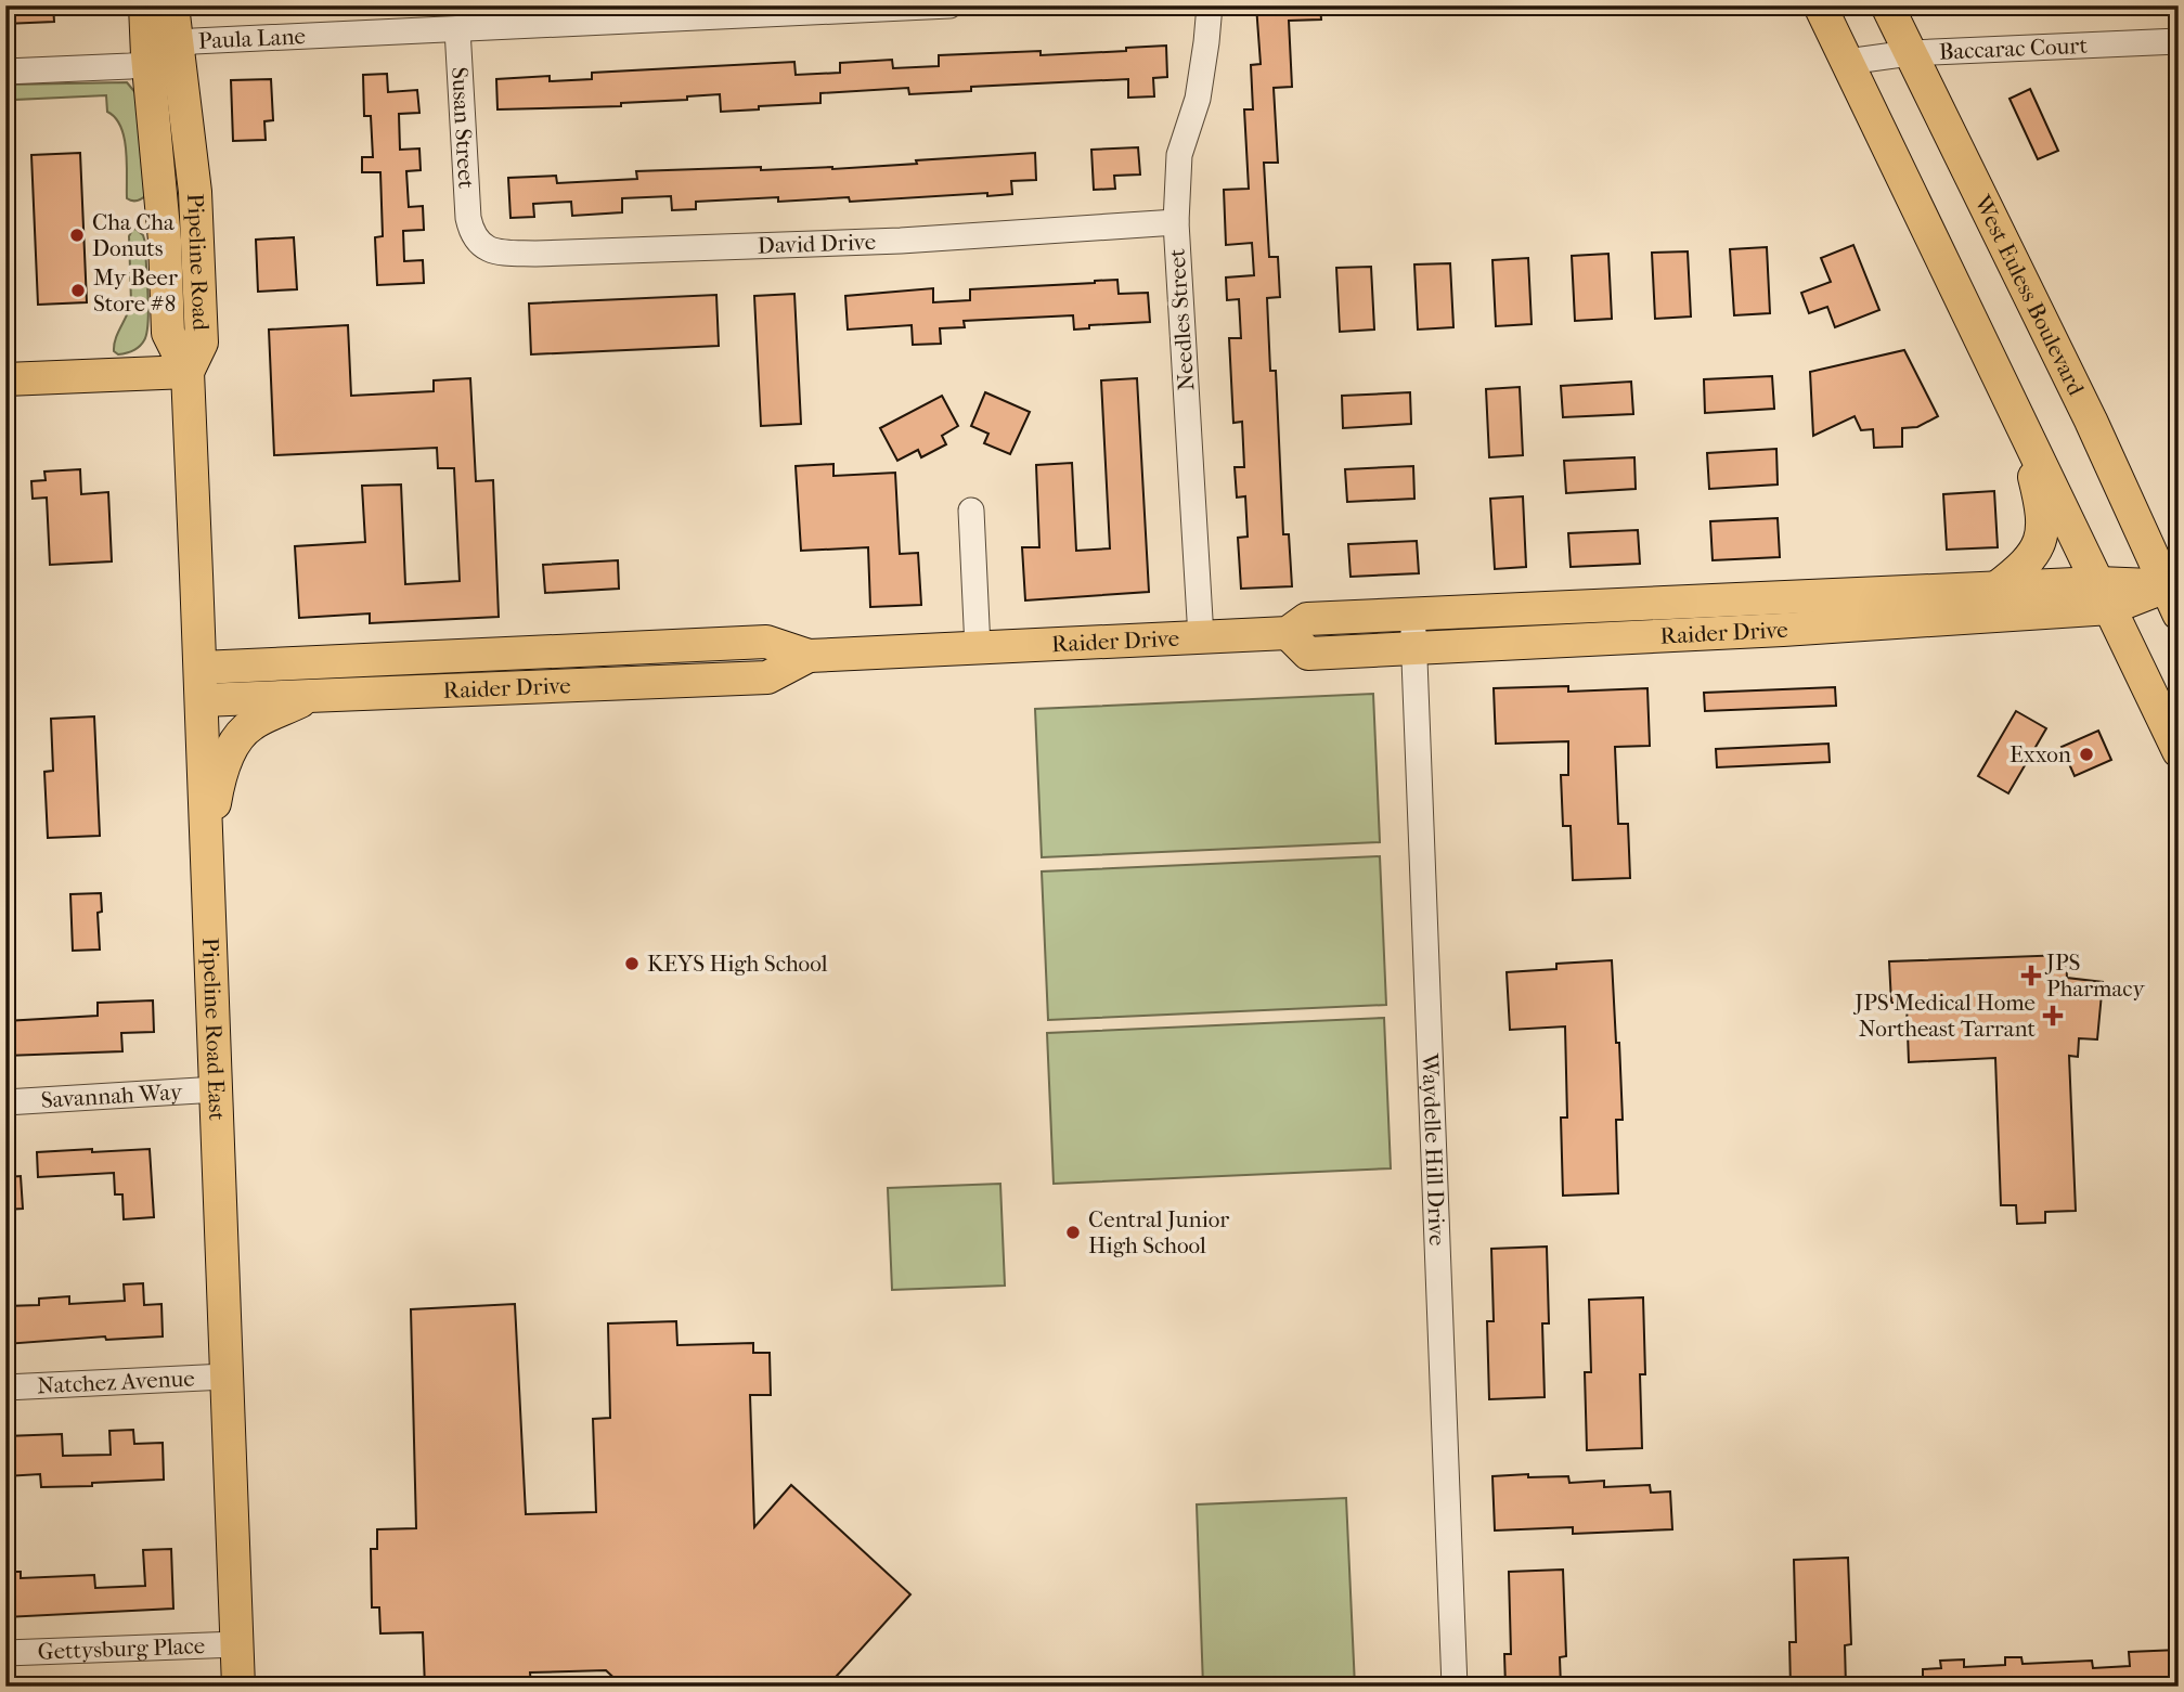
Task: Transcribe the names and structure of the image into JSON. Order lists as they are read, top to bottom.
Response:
{
  "streets": {
    "main road": [
      "Pipeline Road",
      "West Euless Boulevard",
      "Raider Drive",
      "Pipeline Road East"
    ],
    "street": [
      "Paula Lane",
      "Baccarac Court",
      "Susan Street",
      "David Drive",
      "Needles Street",
      "Savannah Way",
      "Waydelle Hill Drive",
      "Natchez Avenue",
      "Gettysburg Place"
    ]
  },
  "crossings": [
    ["Paula Lane", "Susan Street"],
    ["Paula Lane", "Pipeline Road"],
    ["Baccarac Court", "West Euless Boulevard"],
    ["Susan Street", "David Drive"],
    ["David Drive", "Needles Street"],
    ["Pipeline Road", "Pipeline Road East"],
    ["West Euless Boulevard", "Raider Drive"],
    ["Needles Street", "Raider Drive"],
    ["Raider Drive", "Pipeline Road East"],
    ["Raider Drive", "Waydelle Hill Drive"],
    ["Pipeline Road East", "Savannah Way"],
    ["Pipeline Road East", "Natchez Avenue"],
    ["Pipeline Road East", "Gettysburg Place"]
  ],
  "places": {
    "other": [
      "Cha Cha Donuts",
      "My Beer Store #8",
      "Exxon",
      "KEYS High School",
      "Central Junior High School"
    ],
    "health": ["JPS Pharmacy", "JPS Medical Home Northeast Tarrant"]
  }
}
